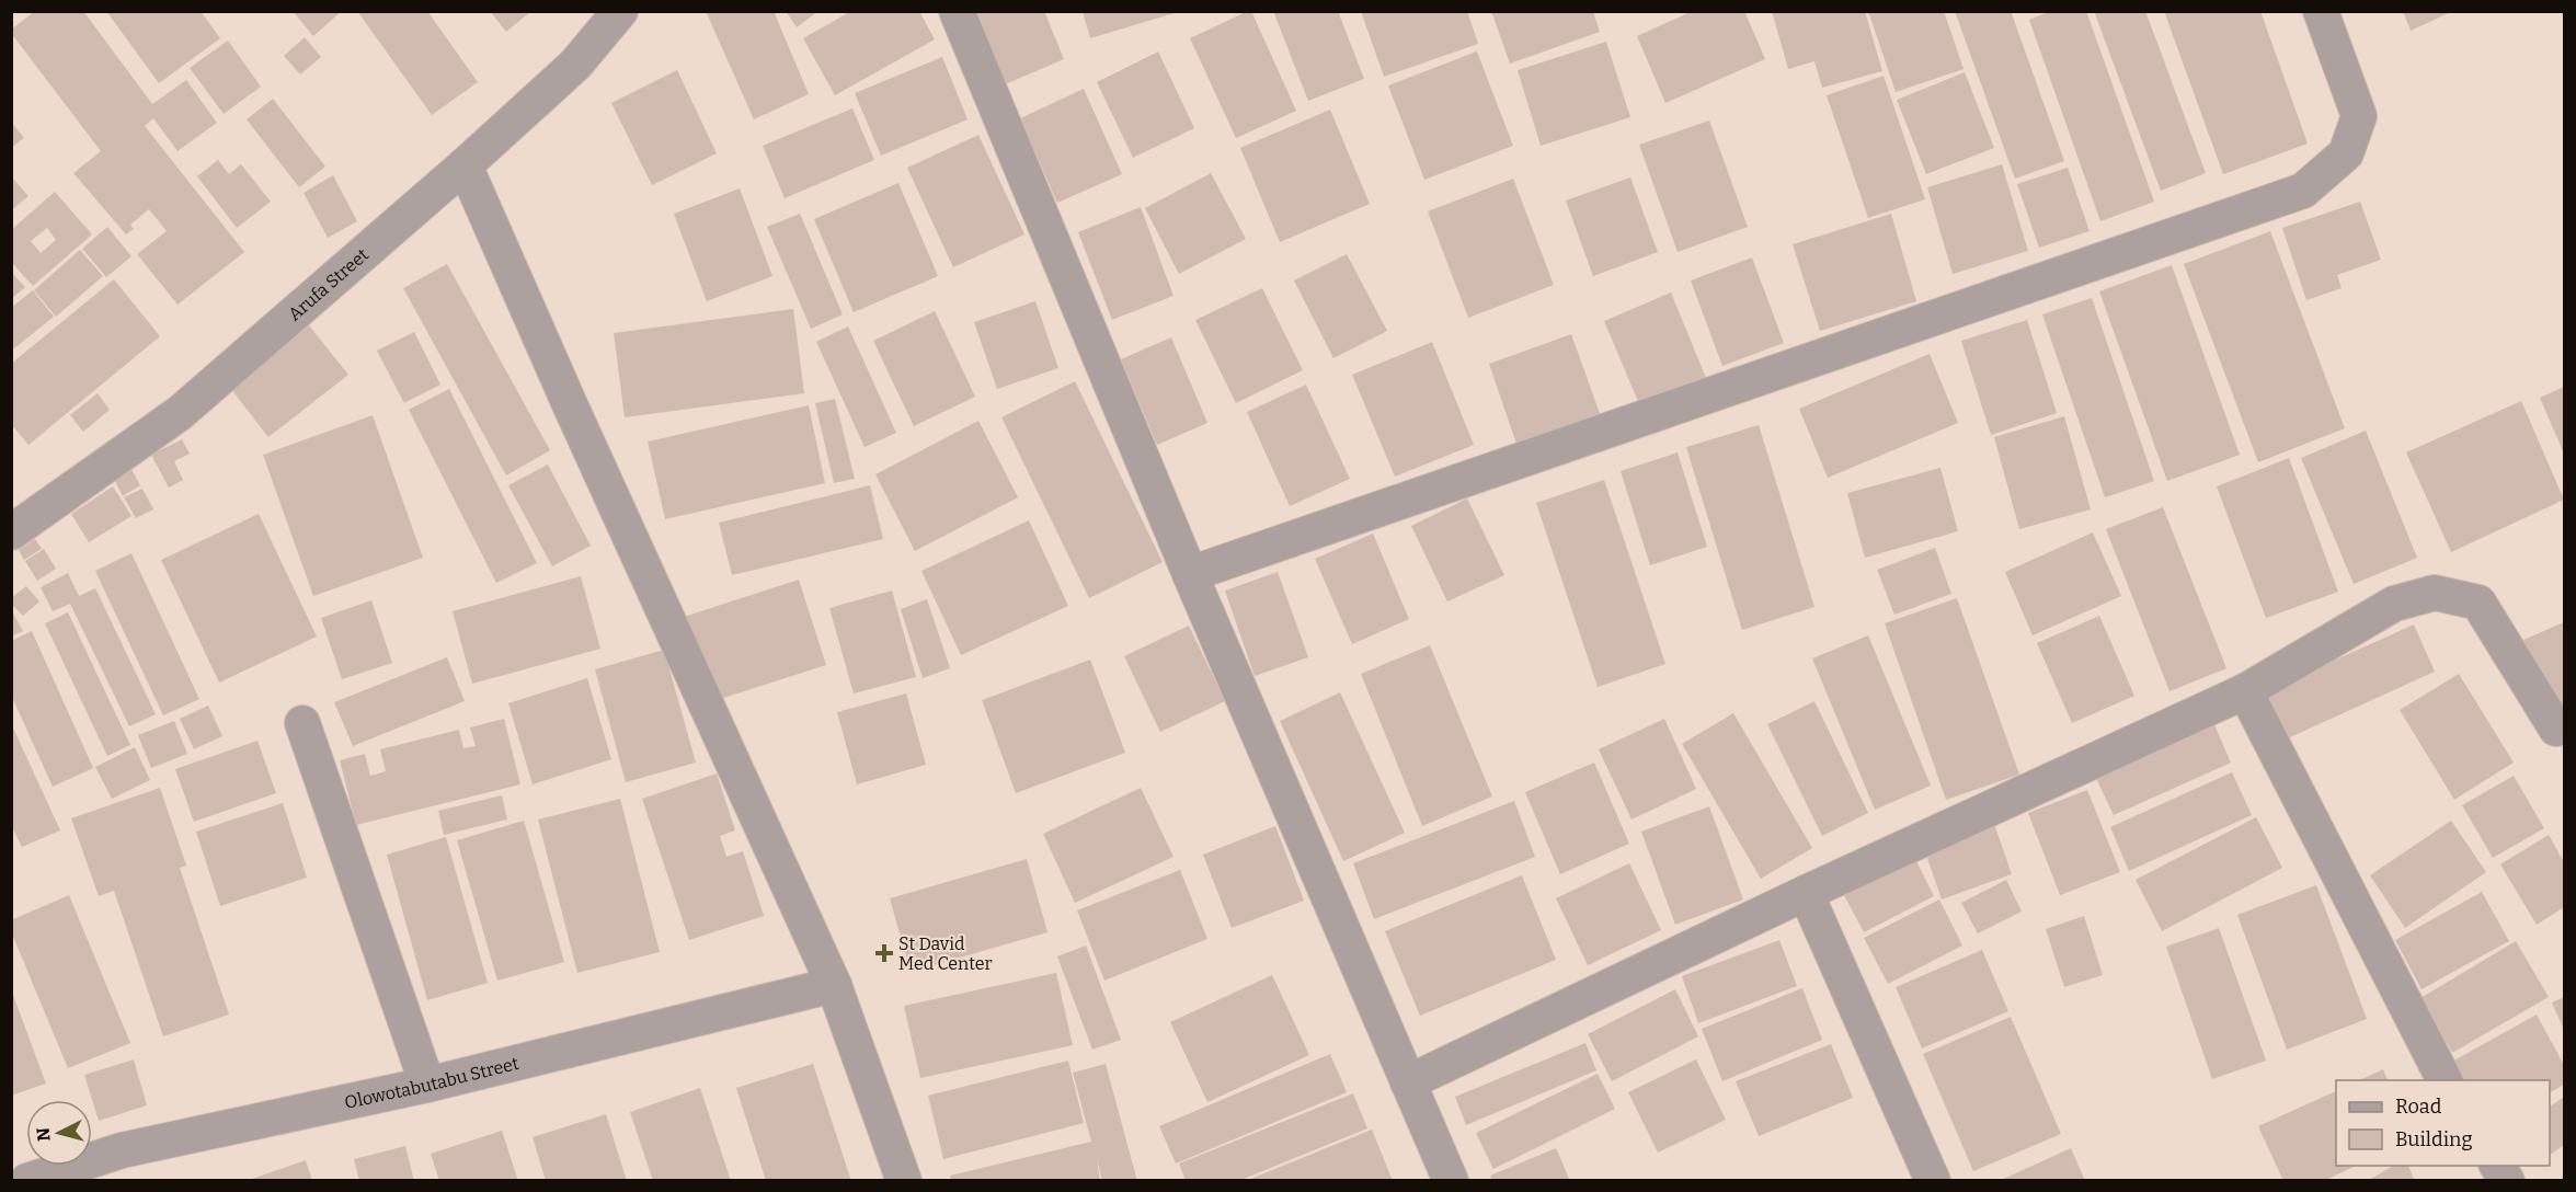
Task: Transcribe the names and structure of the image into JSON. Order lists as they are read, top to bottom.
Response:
{
  "streets": {
    "street": ["Arufa Street", "Olowotabutabu Street"]
  },
  "places": {
    "health": ["St David Med Center"]
  },
  "legend": ["Road", "Building"],
  "north": "left"
}
